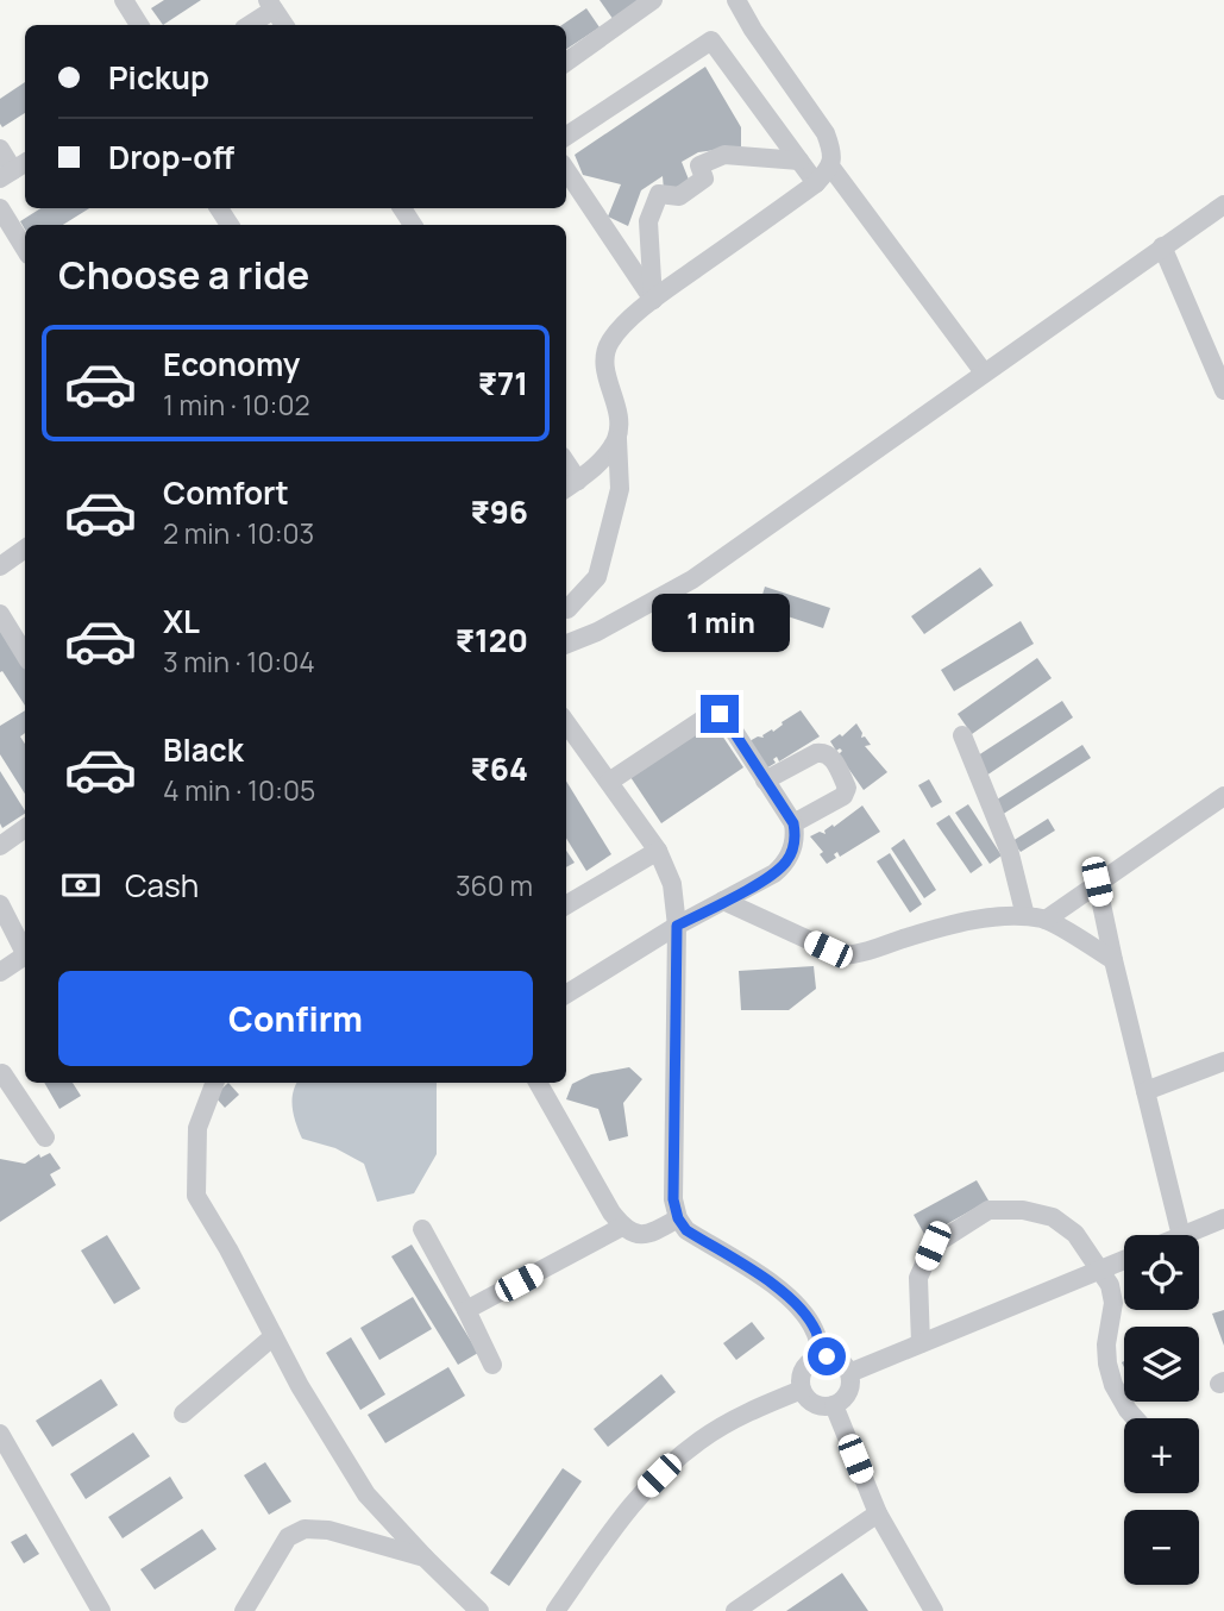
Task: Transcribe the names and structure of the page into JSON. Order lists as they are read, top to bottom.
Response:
{
  "page": {
    "banner": ["Pickup", "Drop-off"],
    "heading": "Choose a ride",
    "list": [
      {
        "name": "Economy",
        "note": "1 min · 10:02",
        "value": "₹71"
      },
      {
        "name": "Comfort",
        "note": "2 min · 10:03",
        "value": "₹96"
      },
      {
        "name": "XL",
        "note": "3 min · 10:04",
        "value": "₹120"
      },
      {
        "name": "Black",
        "note": "4 min · 10:05",
        "value": "₹64"
      }
    ],
    "bubble": "1 min",
    "pay": ["Cash", "360 m"],
    "buttons": "Confirm",
    "map_buttons": ["+", "−"]
  }
}
